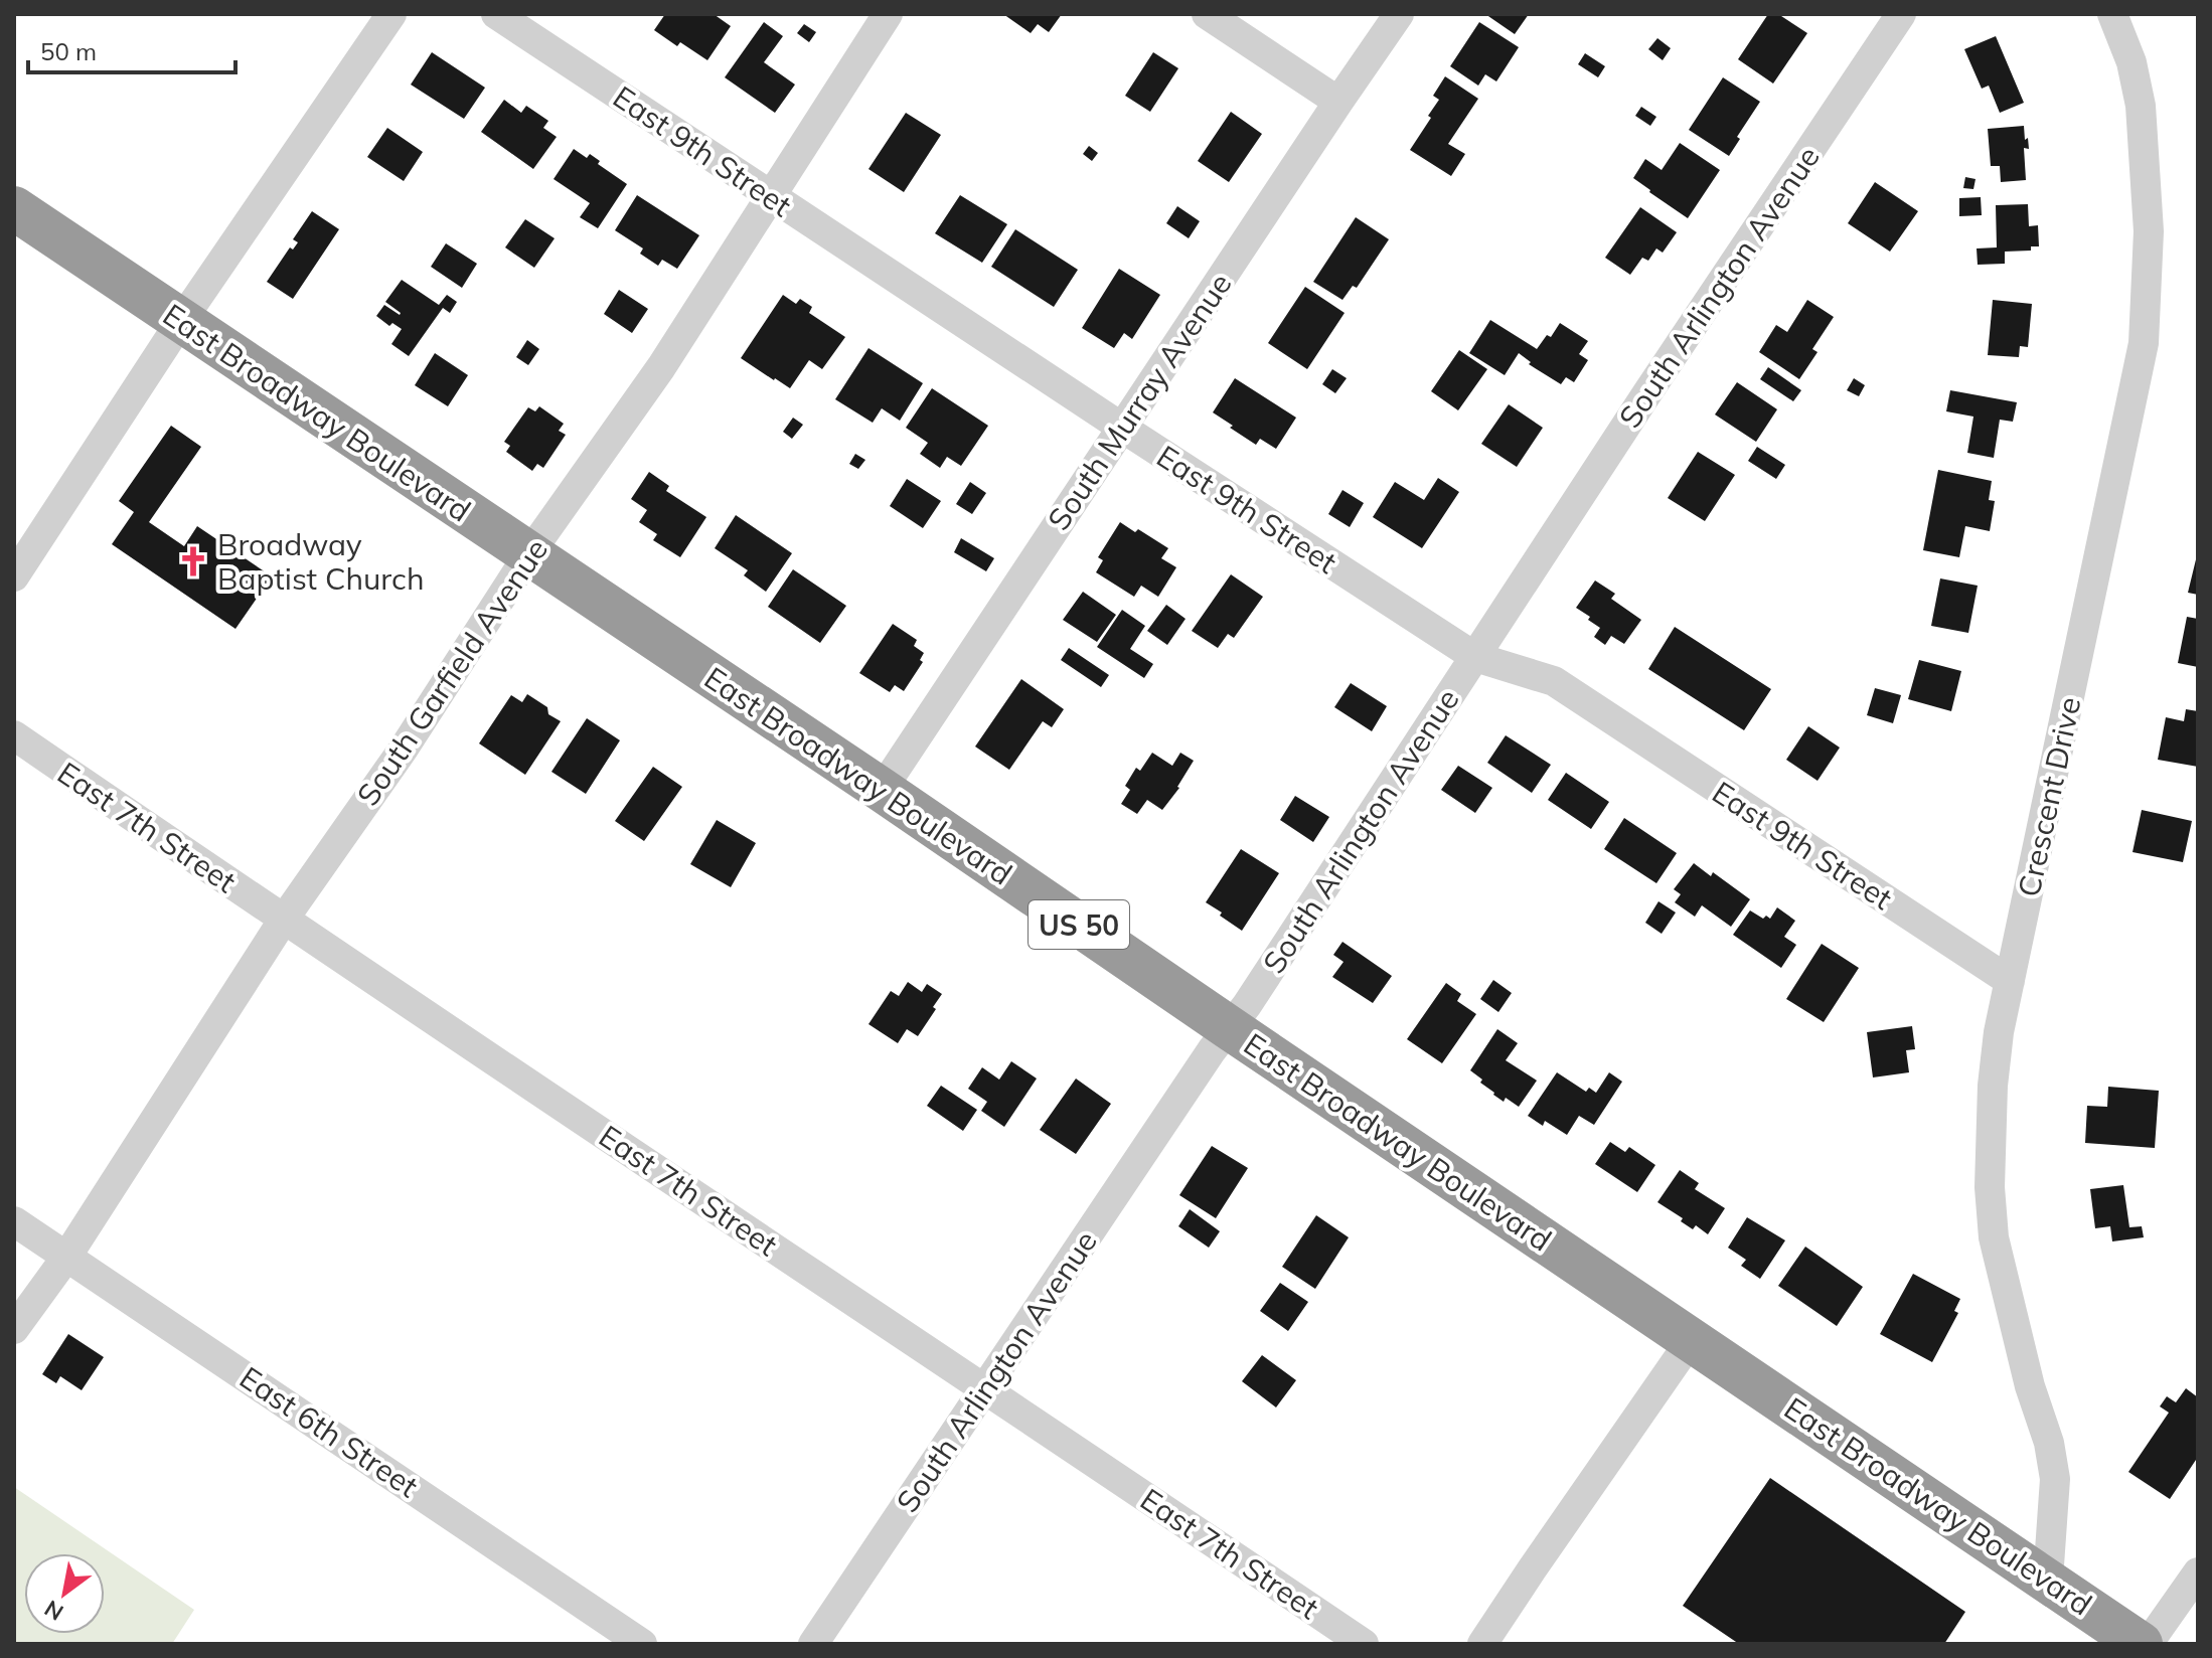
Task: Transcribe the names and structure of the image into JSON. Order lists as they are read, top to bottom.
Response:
{
  "streets": {
    "highway": ["East Broadway Boulevard", "US 50"],
    "street": [
      "East 9th Street",
      "South Arlington Avenue",
      "South Murray Avenue",
      "South Garfield Avenue",
      "Crescent Drive",
      "East 7th Street",
      "East 6th Street"
    ]
  },
  "crossings": [
    ["East 9th Street", "South Arlington Avenue"],
    ["East 9th Street", "South Murray Avenue"],
    ["East 9th Street", "South Garfield Avenue"],
    ["East 9th Street", "Crescent Drive"],
    ["South Arlington Avenue", "East Broadway Boulevard"],
    ["South Arlington Avenue", "East 7th Street"],
    ["South Murray Avenue", "East Broadway Boulevard"],
    ["East Broadway Boulevard", "South Garfield Avenue"],
    ["East Broadway Boulevard", "Crescent Drive"],
    ["South Garfield Avenue", "East 7th Street"],
    ["South Garfield Avenue", "East 6th Street"]
  ],
  "places": {
    "church": ["Broadway Baptist Church"]
  },
  "scale_bar": "50 m",
  "north": "bottom left"
}
